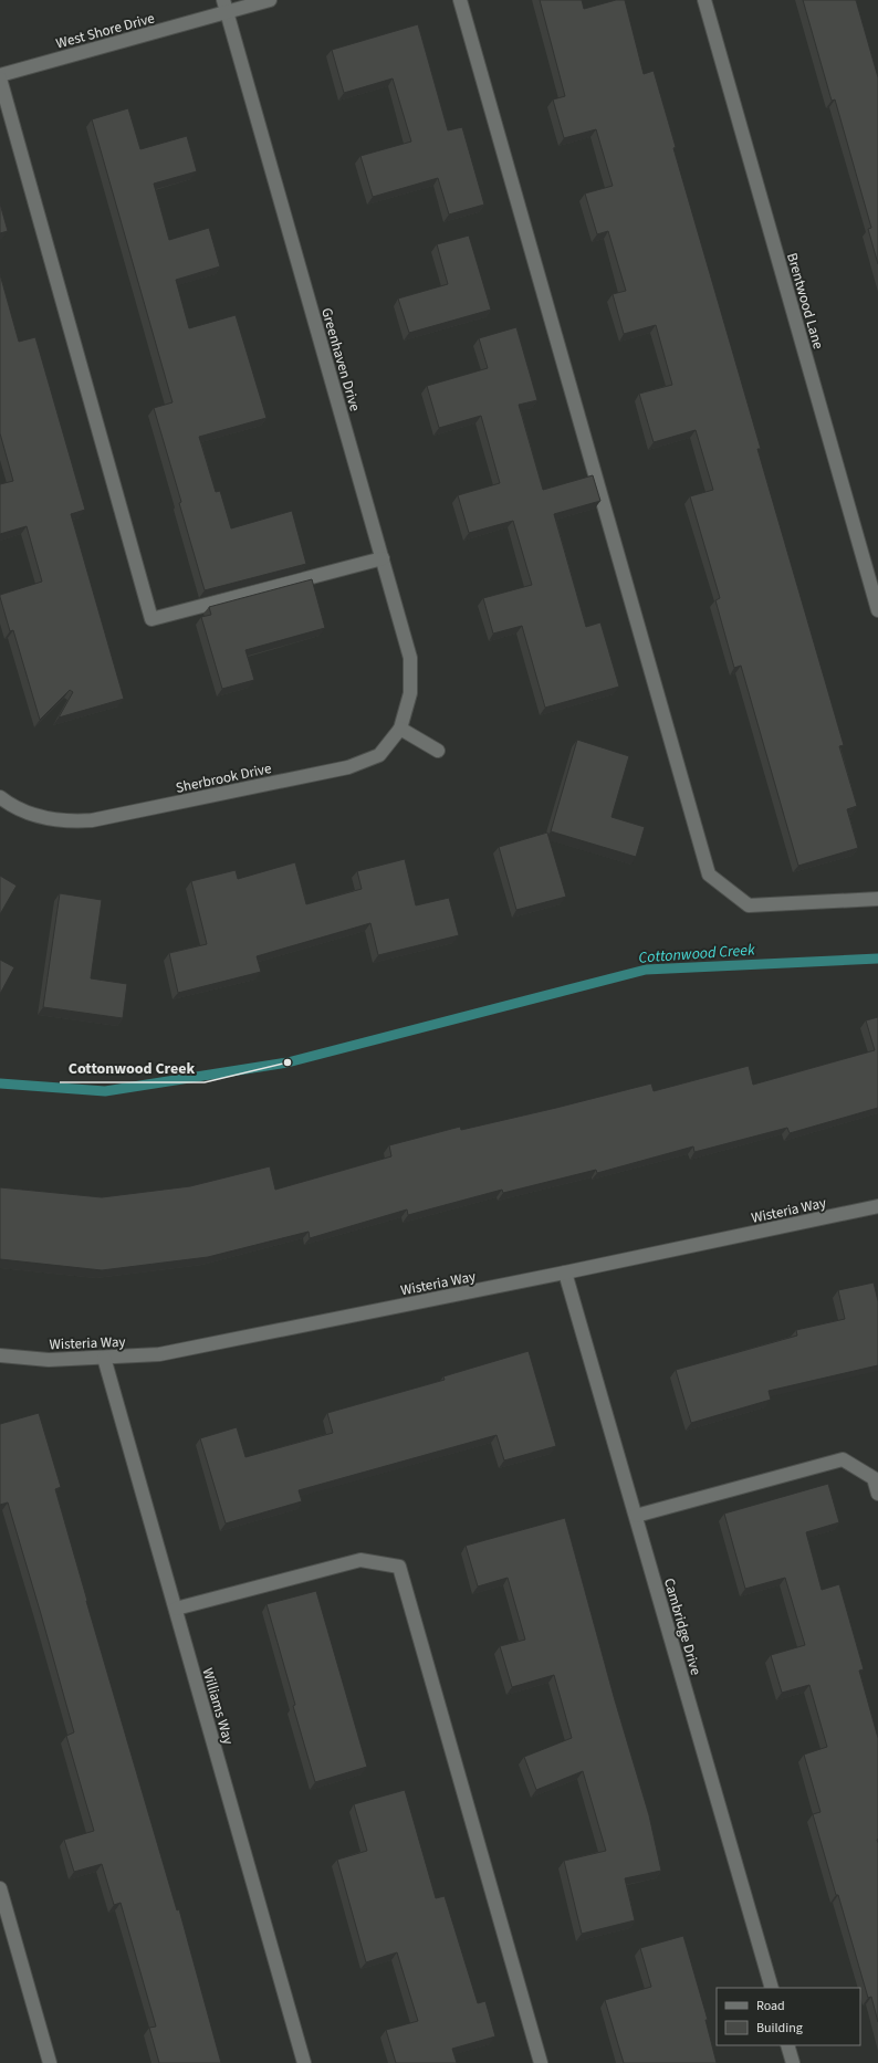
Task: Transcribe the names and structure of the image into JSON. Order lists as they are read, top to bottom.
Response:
{
  "streets": {
    "street": [
      "West Shore Drive",
      "Brentwood Lane",
      "Greenhaven Drive",
      "Sherbrook Drive",
      "Wisteria Way",
      "Cambridge Drive",
      "Williams Way"
    ]
  },
  "crossings": [
    ["West Shore Drive", "Greenhaven Drive"],
    ["Greenhaven Drive", "Sherbrook Drive"],
    ["Wisteria Way", "Cambridge Drive"],
    ["Wisteria Way", "Williams Way"]
  ],
  "water": ["Cottonwood Creek"],
  "places": ["Cottonwood Creek"],
  "legend": ["Road", "Building"]
}
